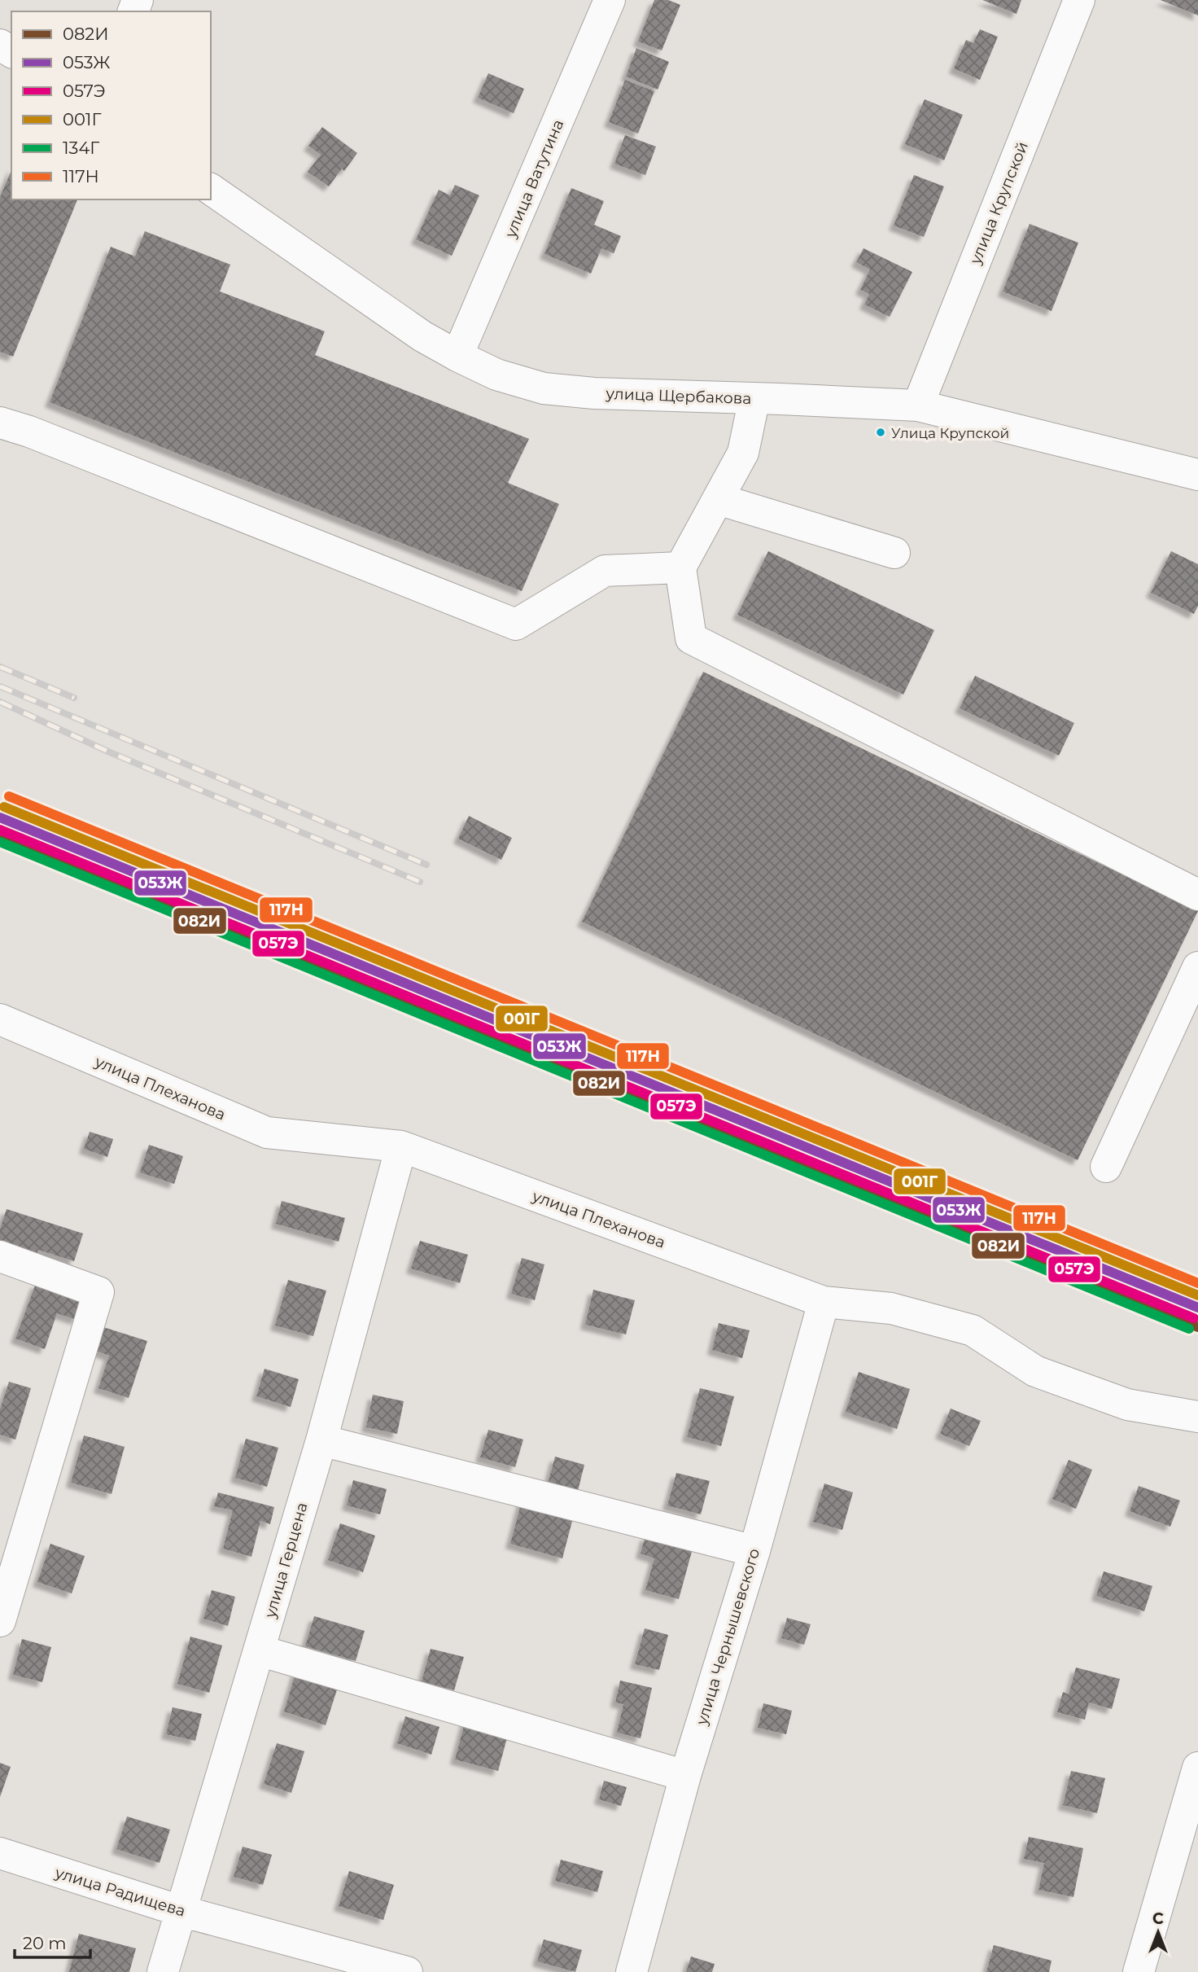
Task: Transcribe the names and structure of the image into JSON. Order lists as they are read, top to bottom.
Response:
{
  "streets": {
    "street": [
      "улица Ватутина",
      "улица Крупской",
      "улица Щербакова",
      "улица Плеханова",
      "улица Герцена",
      "улица Чернышевского",
      "улица Радищева"
    ]
  },
  "crossings": [
    ["улица Ватутина", "улица Щербакова"],
    ["улица Крупской", "улица Щербакова"],
    ["улица Плеханова", "улица Герцена"],
    ["улица Плеханова", "улица Чернышевского"],
    ["улица Герцена", "улица Радищева"]
  ],
  "places": ["Улица Крупской"],
  "lines": [
    "transit line 117Н",
    "transit line 001Г",
    "transit line 053Ж",
    "transit line 057Э",
    "transit line 082И",
    "transit line 134Г"
  ],
  "legend": [
    "082И",
    "053Ж",
    "057Э",
    "001Г",
    "134Г",
    "117Н"
  ],
  "scale_bar": "20 m",
  "north": "top"
}
